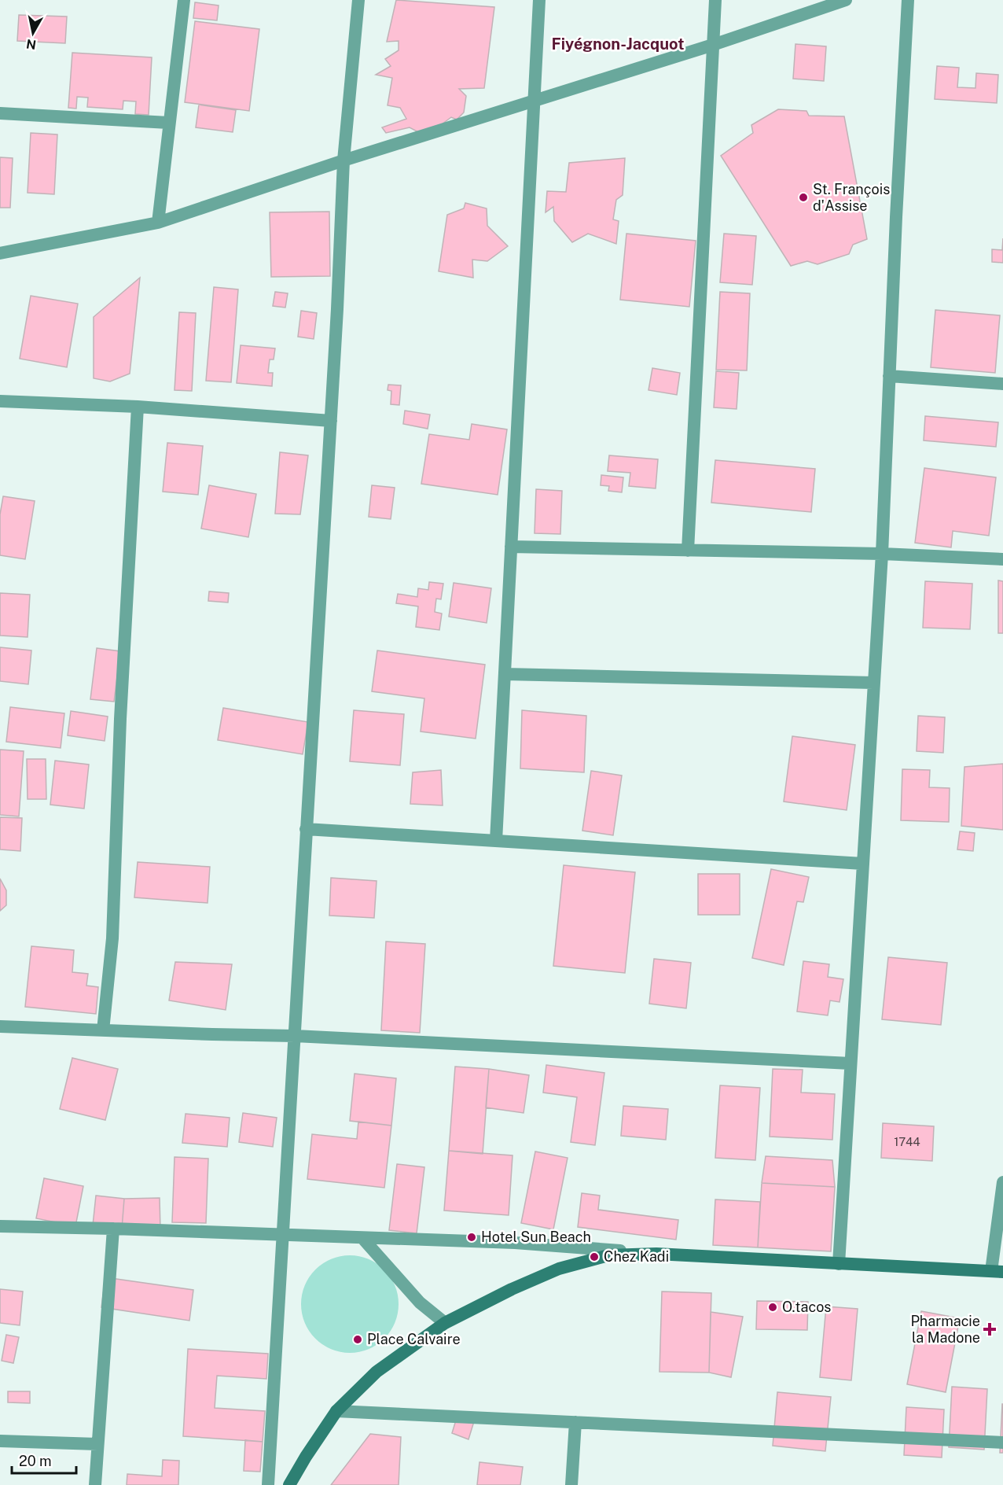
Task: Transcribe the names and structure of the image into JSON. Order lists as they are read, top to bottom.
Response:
{
  "districts": ["Fiyégnon-Jacquot"],
  "places": {
    "other": [
      "St. François d'Assise",
      "Hotel Sun Beach",
      "Chez Kadi",
      "O.tacos",
      "Place Calvaire"
    ],
    "health": ["Pharmacie la Madone"]
  },
  "house_numbers": ["1744"],
  "scale_bar": "20 m",
  "north": "bottom"
}
